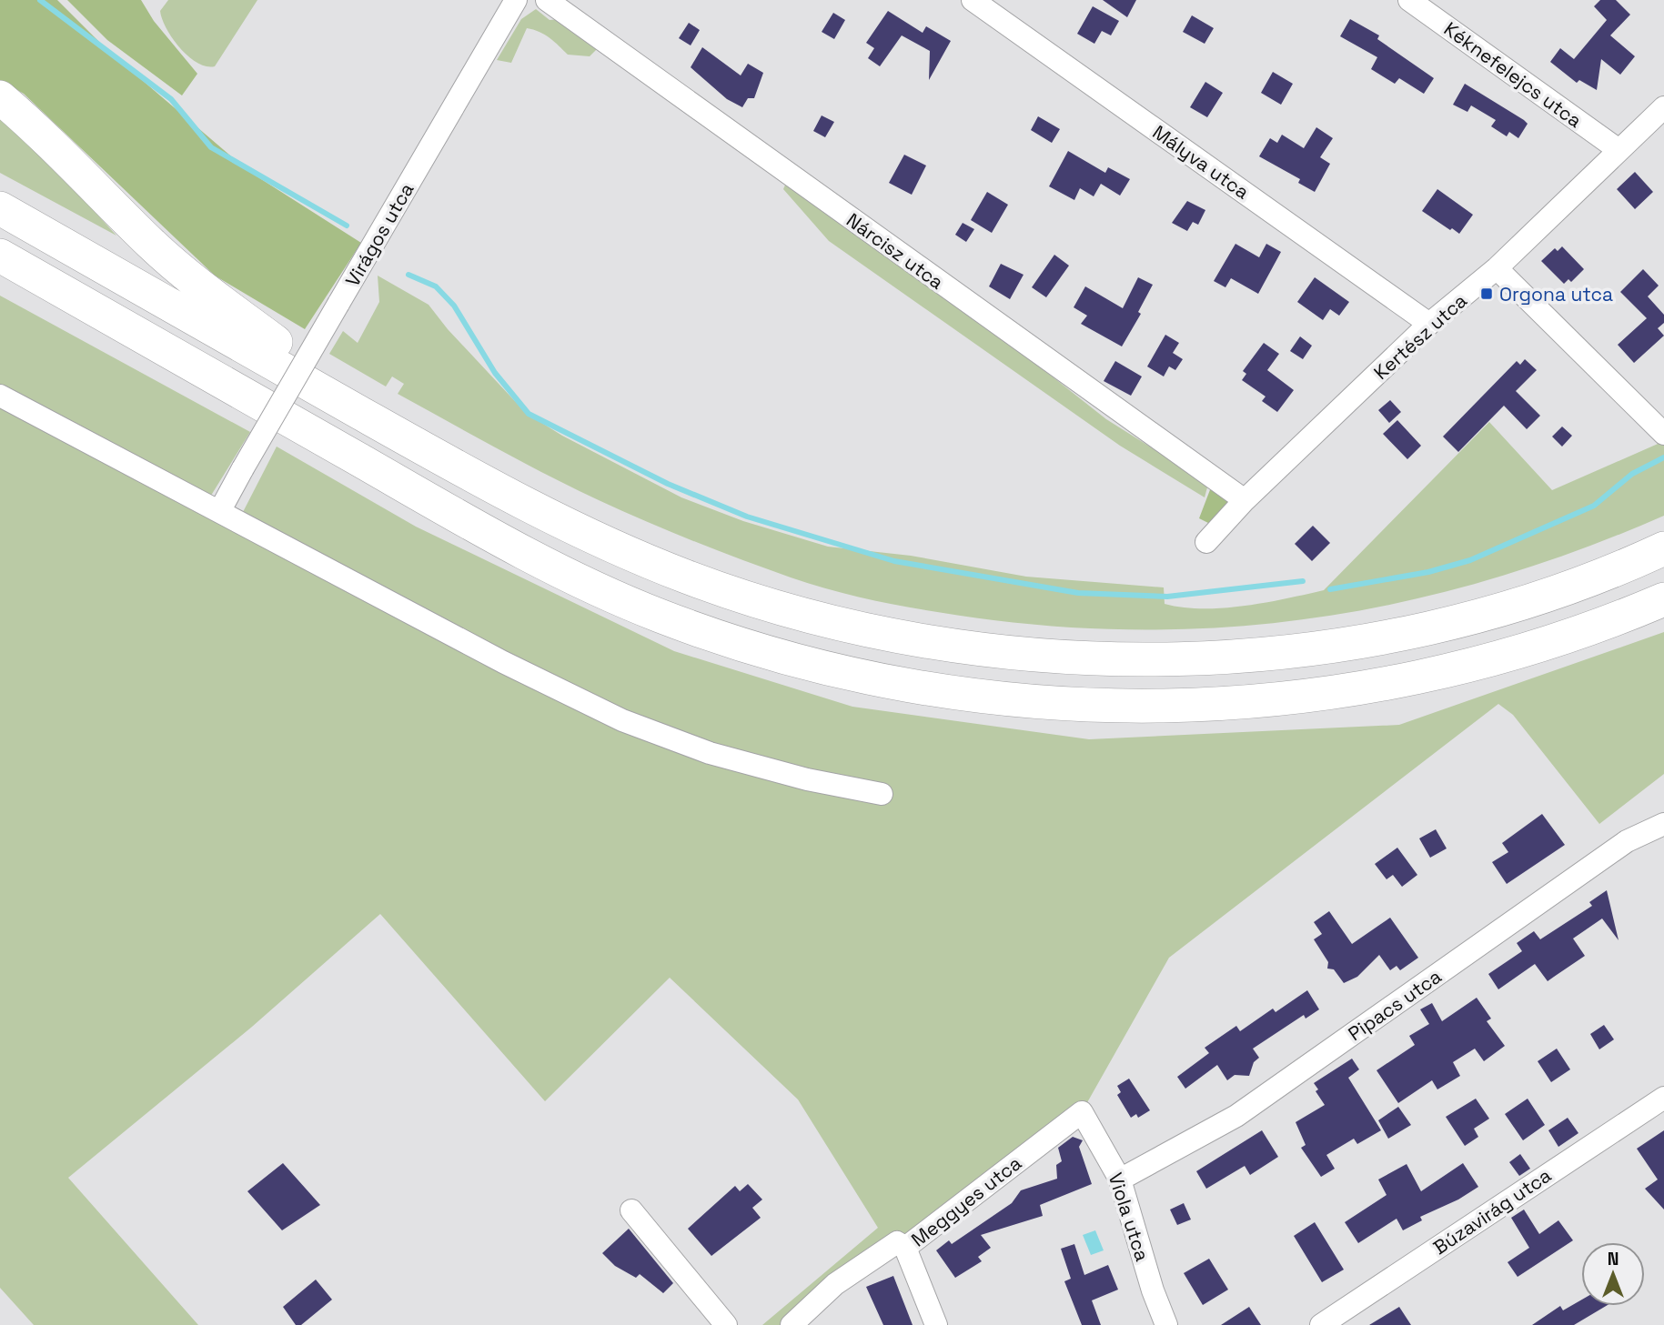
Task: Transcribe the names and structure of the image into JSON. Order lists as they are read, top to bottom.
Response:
{
  "streets": {
    "street": [
      "Kéknefelejcs utca",
      "Mályva utca",
      "Virágos utca",
      "Nárcisz utca",
      "Kertész utca",
      "Pipacs utca",
      "Meggyes utca",
      "Búzavirág utca",
      "Viola utca"
    ]
  },
  "crossings": [
    ["Kéknefelejcs utca", "Kertész utca"],
    ["Mályva utca", "Kertész utca"],
    ["Nárcisz utca", "Kertész utca"],
    ["Pipacs utca", "Viola utca"],
    ["Meggyes utca", "Viola utca"]
  ],
  "places": {
    "transit": ["Orgona utca"]
  },
  "north": "top"
}
